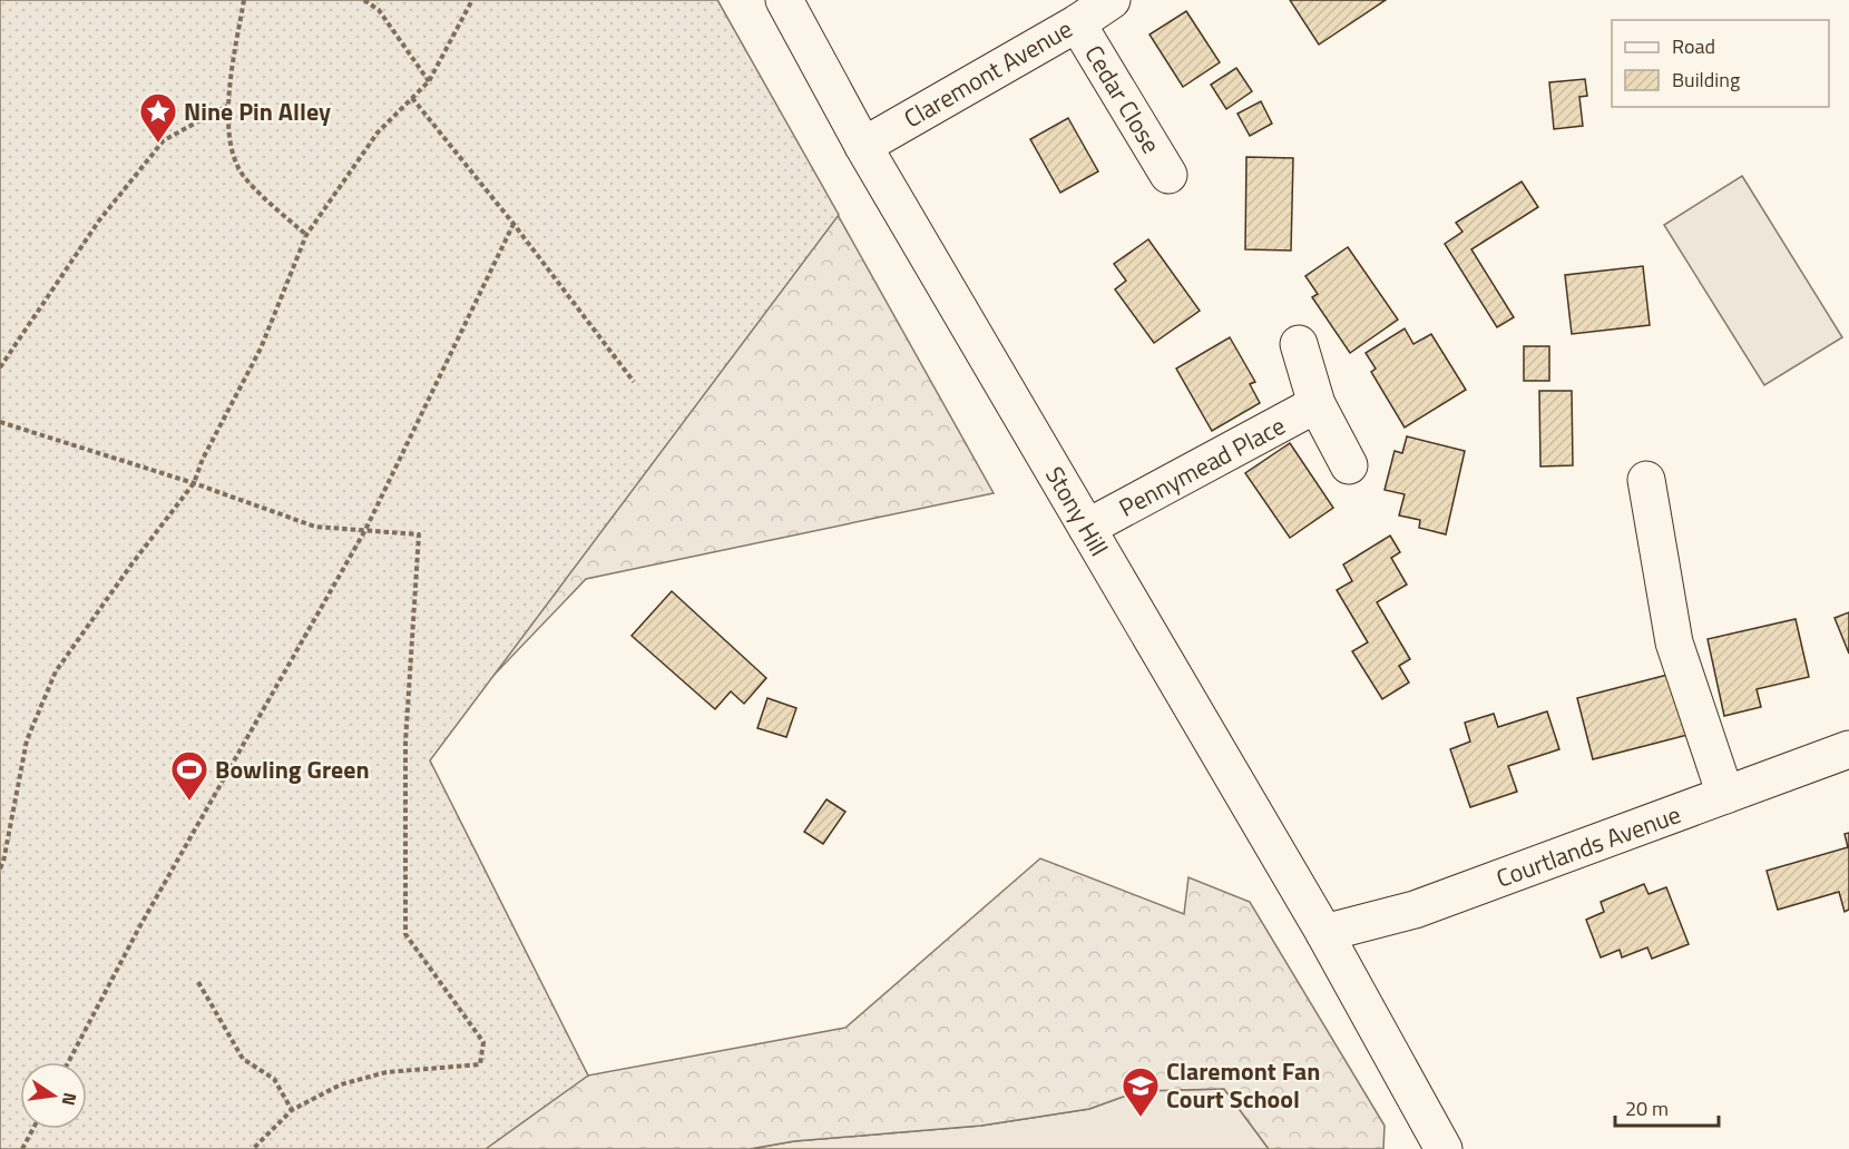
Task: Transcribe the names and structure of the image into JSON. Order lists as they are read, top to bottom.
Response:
{
  "streets": {
    "street": [
      "Claremont Avenue",
      "Cedar Close",
      "Pennymead Place",
      "Stony Hill",
      "Courtlands Avenue"
    ]
  },
  "crossings": [
    ["Claremont Avenue", "Cedar Close"],
    ["Claremont Avenue", "Stony Hill"],
    ["Pennymead Place", "Stony Hill"],
    ["Stony Hill", "Courtlands Avenue"]
  ],
  "places": {
    "place": ["Nine Pin Alley"],
    "sports": ["Bowling Green"],
    "school or university": ["Claremont Fan Court School"]
  },
  "legend": ["Road", "Building"],
  "scale_bar": "20 m",
  "north": "right"
}
